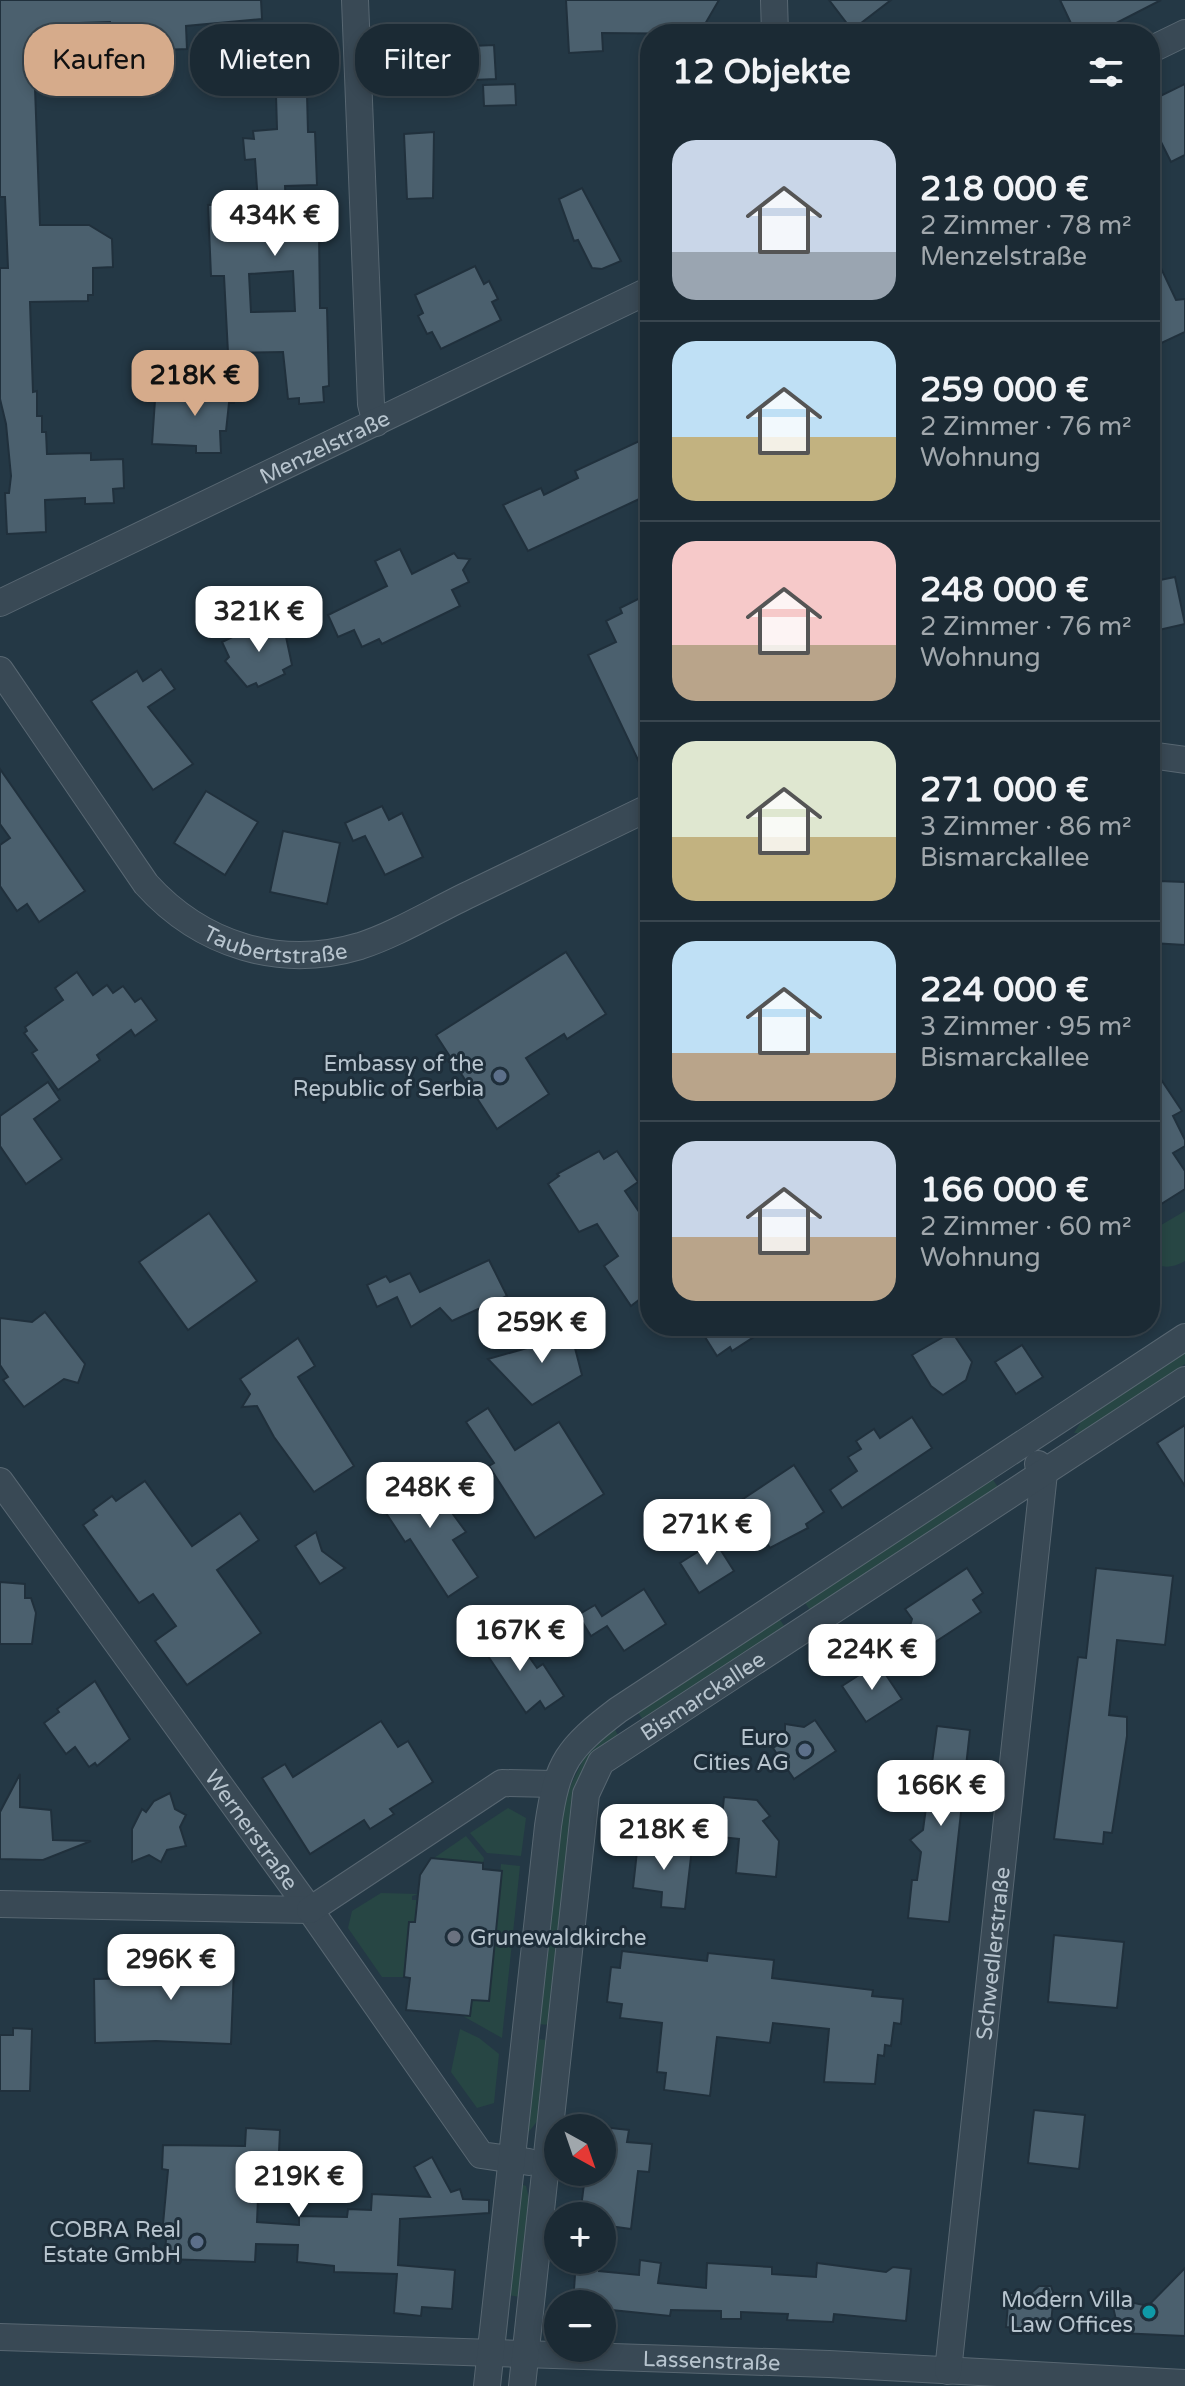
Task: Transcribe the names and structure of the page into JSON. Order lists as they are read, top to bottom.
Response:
{
  "streets": {
    "street": [
      "Menzelstraße",
      "Taubertstraße",
      "Bismarckallee",
      "Wernerstraße",
      "Schwedlerstraße",
      "Lassenstraße"
    ]
  },
  "crossings": [
    ["Bismarckallee", "Wernerstraße"],
    ["Bismarckallee", "Schwedlerstraße"],
    ["Bismarckallee", "Lassenstraße"],
    ["Schwedlerstraße", "Lassenstraße"]
  ],
  "places": [
    "Embassy of the Republic of Serbia",
    "Euro Cities AG",
    "Grunewaldkirche",
    "COBRA Real Estate GmbH",
    "Modern Villa Law Offices"
  ],
  "north": "bottom right",
  "page": {
    "chip": ["Kaufen", "Mieten", "Filter"],
    "heading": "12 Objekte",
    "list": [
      {
        "name": "218 000 €",
        "note": "2 Zimmer · 78 m² · Menzelstraße"
      },
      {
        "name": "259 000 €",
        "note": "2 Zimmer · 76 m² · Wohnung"
      },
      {
        "name": "248 000 €",
        "note": "2 Zimmer · 76 m² · Wohnung"
      },
      {
        "name": "271 000 €",
        "note": "3 Zimmer · 86 m² · Bismarckallee"
      },
      {
        "name": "224 000 €",
        "note": "3 Zimmer · 95 m² · Bismarckallee"
      },
      {
        "name": "166 000 €",
        "note": "2 Zimmer · 60 m² · Wohnung"
      }
    ],
    "price": [
      "434K €",
      "218K €",
      "321K €",
      "259K €",
      "248K €",
      "271K €",
      "167K €",
      "224K €",
      "166K €",
      "218K €",
      "296K €",
      "219K €"
    ],
    "map_buttons": ["+", "−"]
  }
}
